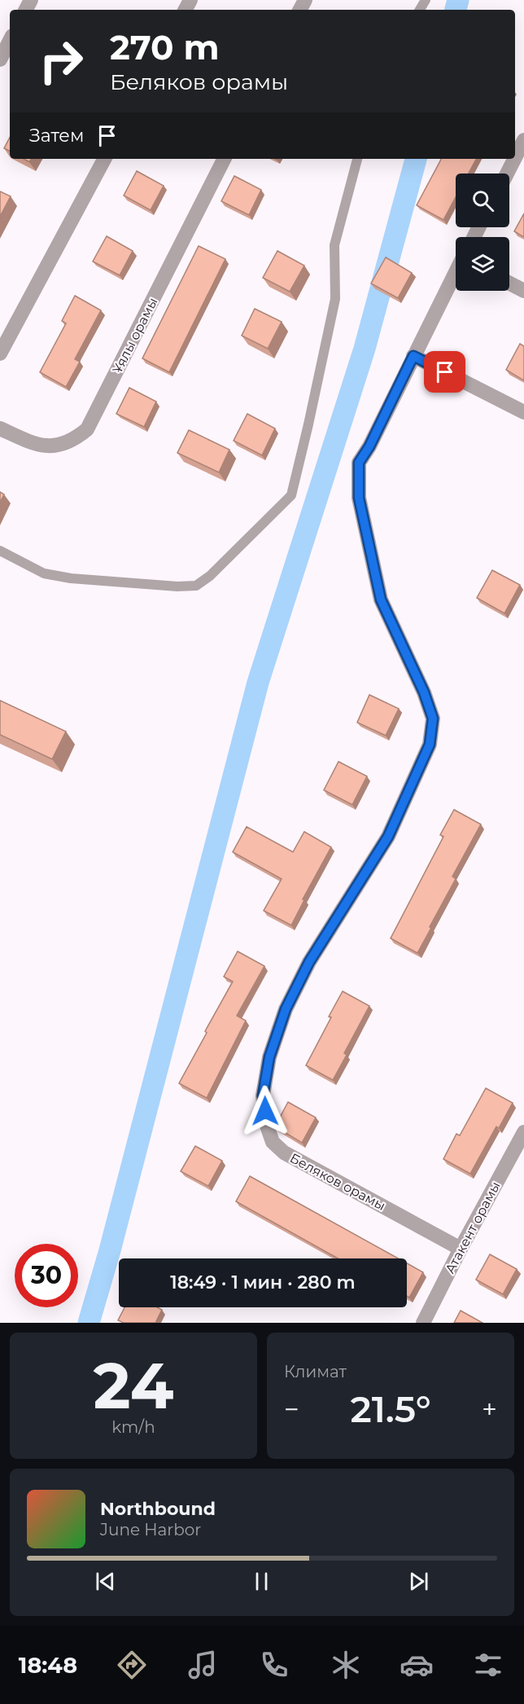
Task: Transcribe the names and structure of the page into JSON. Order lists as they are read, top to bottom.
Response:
{
  "streets": {
    "street": ["Ұялы орамы", "Беляков орамы", "Атакент орамы"]
  },
  "crossings": [
    ["Беляков орамы", "Атакент орамы"]
  ],
  "page": {
    "turn": ["270 m", "Беляков орамы"],
    "then": "Затем",
    "limit": "30",
    "trip": "18:49 · 1 мин · 280 m",
    "tile": [
      ["24", "km/h"],
      "Климат"
    ],
    "heat": ["−", "21.5°", "+"],
    "song": ["Northbound", "June Harbor"],
    "tabs": "18:48"
  }
}
